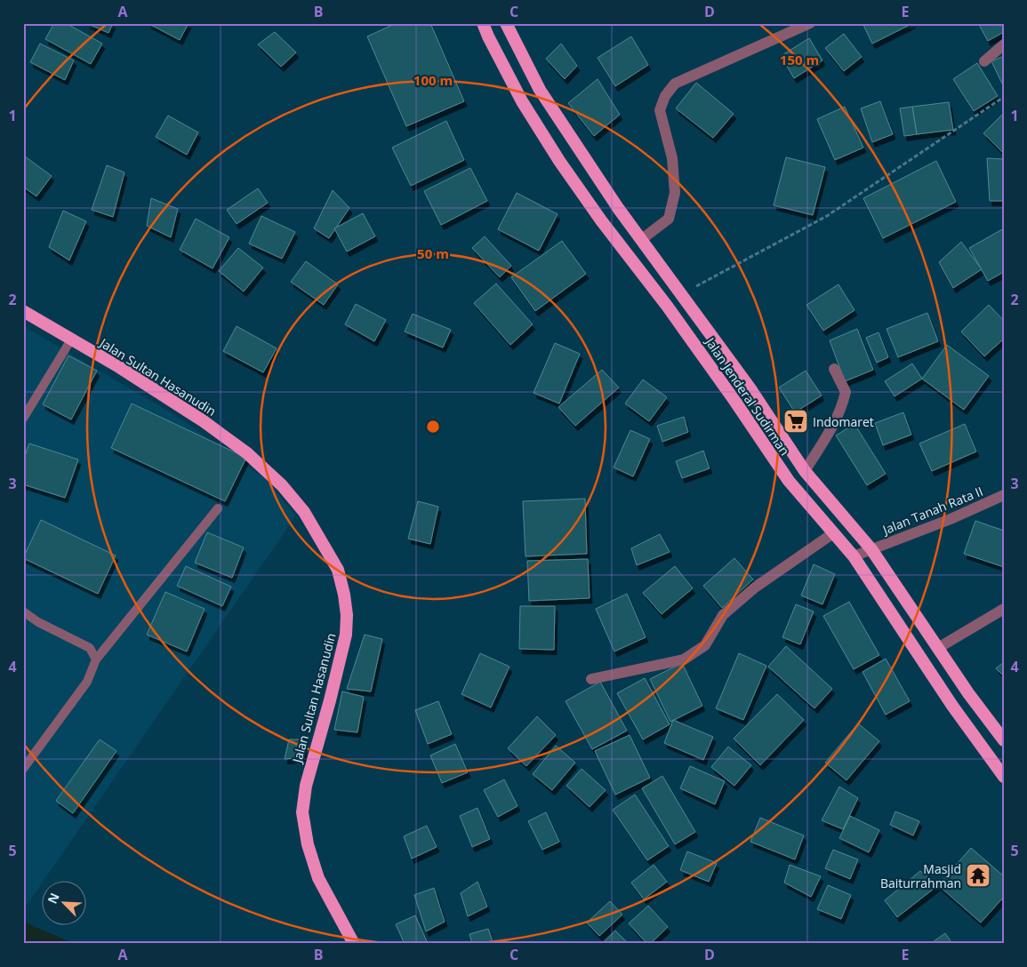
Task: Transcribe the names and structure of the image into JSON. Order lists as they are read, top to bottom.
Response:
{
  "streets": {
    "highway": ["Jalan Sultan Hasanudin", "Jalan Jenderal Sudirman"],
    "street": ["Jalan Tanah Rata II"]
  },
  "crossings": [
    ["Jalan Jenderal Sudirman", "Jalan Tanah Rata II"]
  ],
  "places": {
    "supermarket": ["Indomaret"],
    "temple": ["Masjid Baiturrahman"]
  },
  "north": "top left",
  "grid": {
    "columns": [
      "A",
      "B",
      "C",
      "D",
      "E"
    ],
    "rows": [
      "1",
      "2",
      "3",
      "4",
      "5"
    ]
  },
  "rings": ["150 m", "100 m", "50 m"]
}
